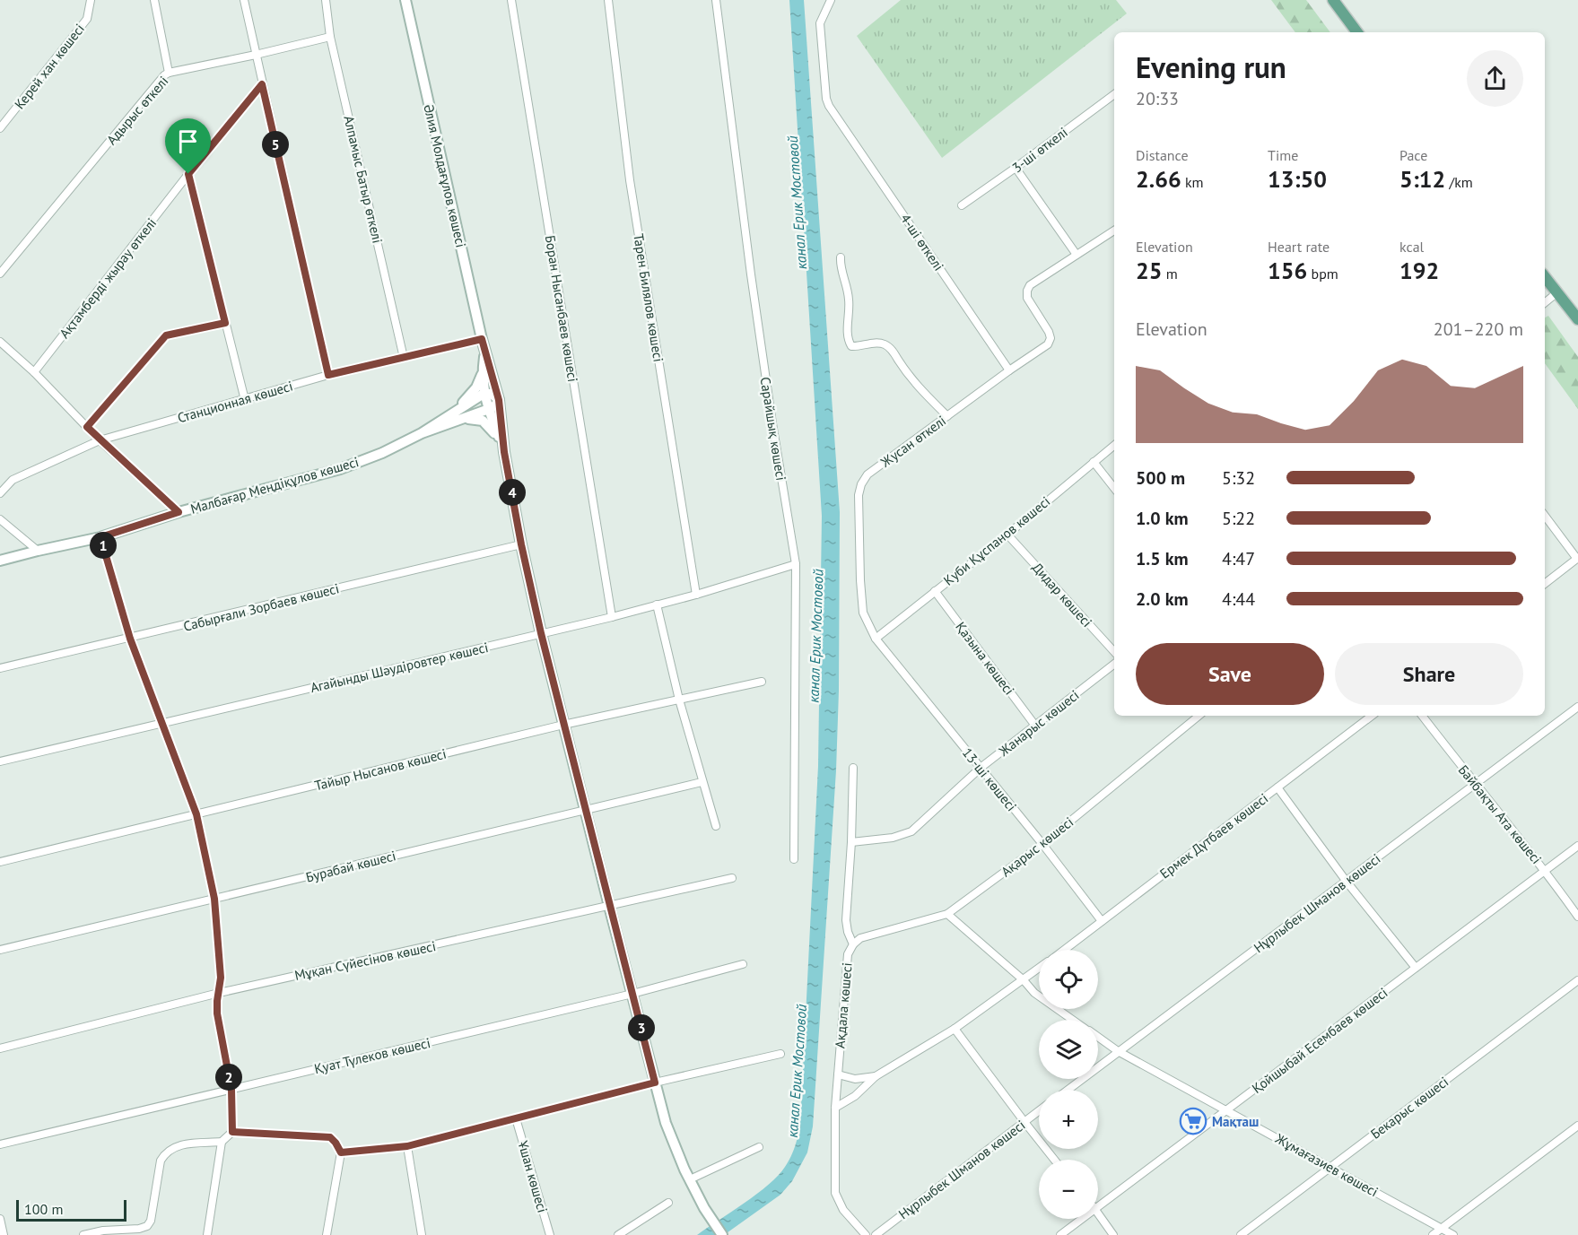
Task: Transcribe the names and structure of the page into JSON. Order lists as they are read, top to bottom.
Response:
{
  "streets": {
    "main road": ["Әлия Молдағұлов көшесі", "Малбағар Меңдіқұлов көшесі"],
    "street": [
      "Керей хан көшесі",
      "Адырыс өткелі",
      "3-шi өткелi",
      "Алпамыс Батыр өткелі",
      "4-шi өткелi",
      "Ақтамберді жырау өткелі",
      "Тарен Билялов көшесі",
      "Боран Нысанбаев көшесі",
      "Станционная көшесі",
      "Сарайшық көшесі",
      "Жусан өткелі",
      "Куби Құспанов көшесi",
      "Дидар көшесі",
      "Сабырғали Зорбаев көшесі",
      "Қазына көшесі",
      "Агайынды Шәудіровтер көшесi",
      "Жанарыс көшесі",
      "Тайыр Нысанов көшесi",
      "13-ші көшесi",
      "Байбақты Ата көшесі",
      "Ермек Дүтбаев көшесi",
      "Ақарыс көшесi",
      "Бурабай көшесi",
      "Нұрлыбек Шманов көшесі",
      "Мұқан Сүйесінов көшесі",
      "Ақдала көшесі",
      "Қойшыбай Есембаев көшесі",
      "Қуат Түлеков көшесі",
      "Бекарыс көшесі",
      "Жұмағазиев көшесі",
      "Ұшан көшесі"
    ]
  },
  "crossings": [
    ["Адырыс өткелі", "Алпамыс Батыр өткелі"],
    ["Әлия Молдағұлов көшесі", "Станционная көшесі"],
    ["Әлия Молдағұлов көшесі", "Малбағар Меңдіқұлов көшесі"],
    ["Әлия Молдағұлов көшесі", "Сабырғали Зорбаев көшесі"],
    ["Әлия Молдағұлов көшесі", "Агайынды Шәудіровтер көшесi"],
    ["Әлия Молдағұлов көшесі", "Тайыр Нысанов көшесi"],
    ["Әлия Молдағұлов көшесі", "Бурабай көшесi"],
    ["Әлия Молдағұлов көшесі", "Мұқан Сүйесінов көшесі"],
    ["Әлия Молдағұлов көшесі", "Қуат Түлеков көшесі"],
    ["Алпамыс Батыр өткелі", "Станционная көшесі"],
    ["4-шi өткелi", "Жусан өткелі"],
    ["Тарен Билялов көшесі", "Агайынды Шәудіровтер көшесi"],
    ["Боран Нысанбаев көшесі", "Агайынды Шәудіровтер көшесi"],
    ["Сарайшық көшесі", "Агайынды Шәудіровтер көшесi"],
    ["Жусан өткелі", "Куби Құспанов көшесi"],
    ["Жусан өткелі", "13-ші көшесi"],
    ["Куби Құспанов көшесi", "Дидар көшесі"],
    ["Куби Құспанов көшесi", "Қазына көшесі"],
    ["Куби Құспанов көшесi", "13-ші көшесi"],
    ["Қазына көшесі", "Жанарыс көшесі"],
    ["Жанарыс көшесі", "13-ші көшесi"],
    ["Жанарыс көшесі", "Ақдала көшесі"],
    ["13-ші көшесi", "Ермек Дүтбаев көшесi"],
    ["13-ші көшесi", "Ақарыс көшесi"],
    ["Байбақты Ата көшесі", "Нұрлыбек Шманов көшесі"],
    ["Байбақты Ата көшесі", "Қойшыбай Есембаев көшесі"],
    ["Ақарыс көшесi", "Ақдала көшесі"],
    ["Ақарыс көшесi", "Жұмағазиев көшесі"],
    ["Нұрлыбек Шманов көшесі", "Жұмағазиев көшесі"],
    ["Қойшыбай Есембаев көшесі", "Жұмағазиев көшесі"],
    ["Бекарыс көшесі", "Жұмағазиев көшесі"]
  ],
  "water": ["канал Ерик Мостовой"],
  "places": {
    "supermarket": ["Мақташ"]
  },
  "scale_bar": "100 m",
  "page": {
    "heading": ["Evening run", "20:33"],
    "stats": [
      ["Distance", "2.66 km"],
      ["Time", "13:50"],
      ["Pace", "5:12 /km"],
      ["Elevation", "25 m"],
      ["Heart rate", "156 bpm"],
      ["kcal", "192"]
    ],
    "pins": [
      "5",
      "4",
      "1",
      "3",
      "2"
    ],
    "chart": ["Elevation", "201–220 m"],
    "list": [
      {
        "name": "500 m",
        "note": "5:32"
      },
      {
        "name": "1.0 km",
        "note": "5:22"
      },
      {
        "name": "1.5 km",
        "note": "4:47"
      },
      {
        "name": "2.0 km",
        "note": "4:44"
      }
    ],
    "buttons": ["Save", "Share"],
    "map_buttons": ["+", "−"],
    "scale": "100 m"
  }
}
